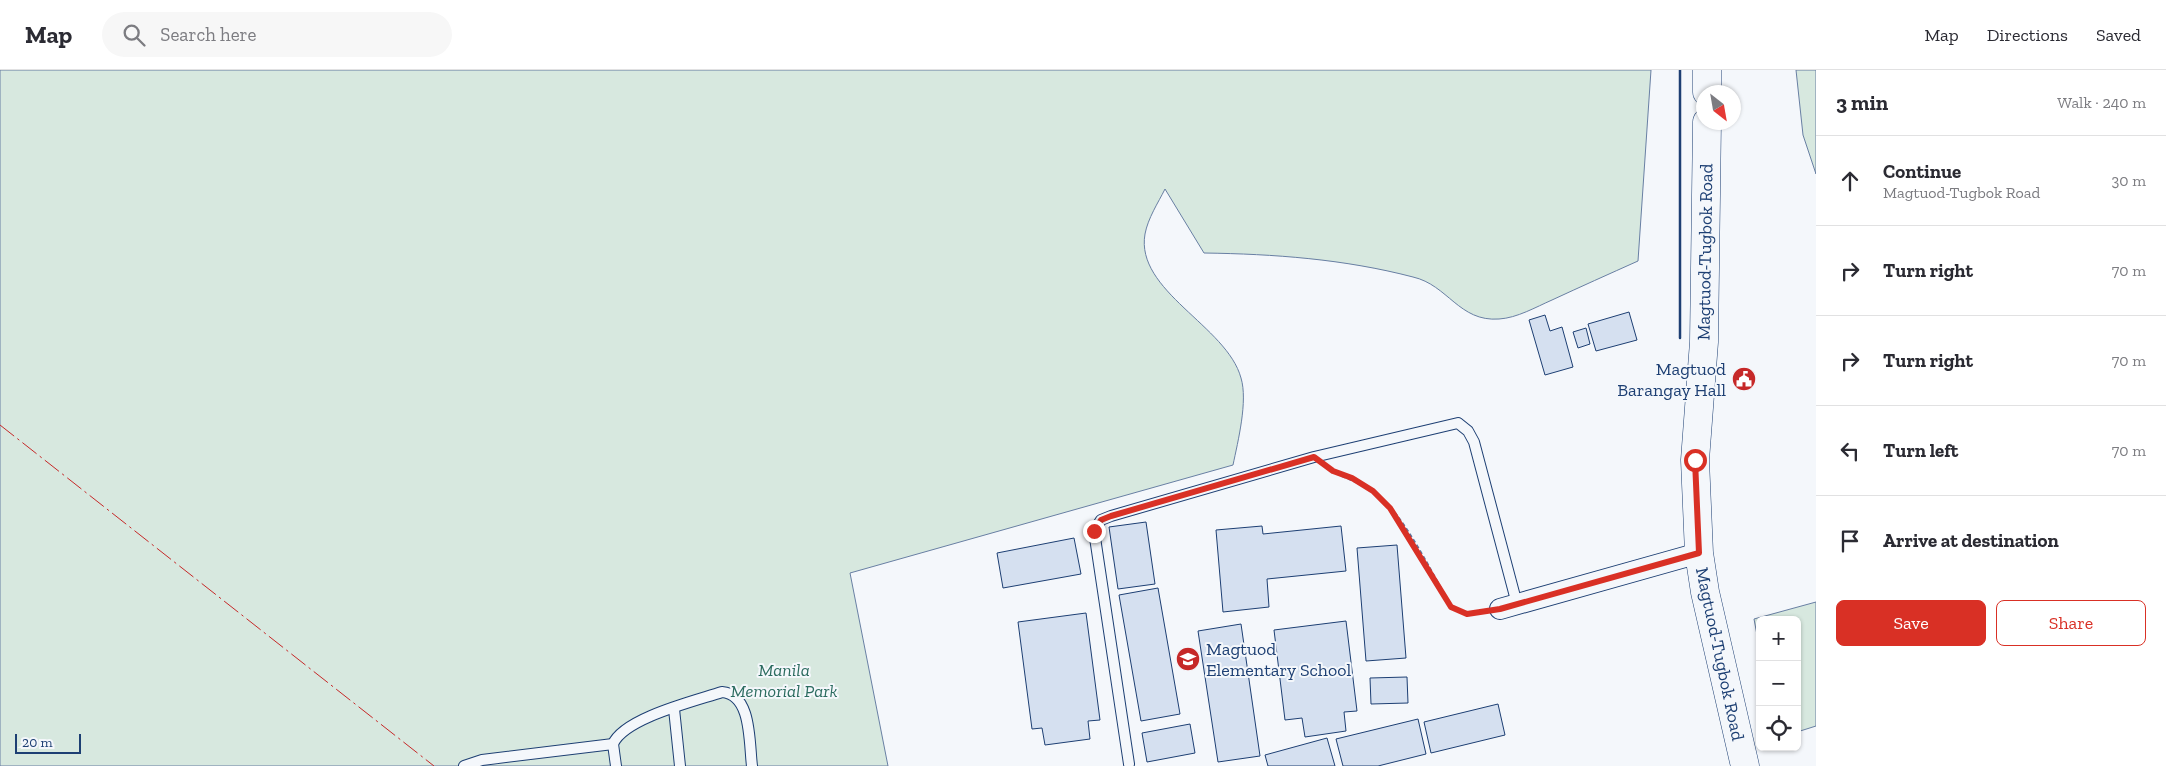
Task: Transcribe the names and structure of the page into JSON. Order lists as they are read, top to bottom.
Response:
{
  "streets": {
    "main road": ["Magtuod-Tugbok Road"]
  },
  "parks": ["Manila Memorial Park"],
  "places": {
    "public building": ["Magtuod Barangay Hall"],
    "school or university": ["Magtuod Elementary School"]
  },
  "scale_bar": "20 m",
  "north": "bottom right",
  "page": {
    "header": "Map",
    "search": "Search here",
    "nav": ["Map", "Directions", "Saved"],
    "heading": ["3 min", "Walk · 240 m"],
    "list": [
      ["Continue", "Magtuod-Tugbok Road", "30 m"],
      ["Turn right", "70 m"],
      ["Turn right", "70 m"],
      ["Turn left", "70 m"],
      "Arrive at destination"
    ],
    "buttons": ["Save", "Share"],
    "map_buttons": ["+", "−"],
    "scale": "20 m"
  }
}
